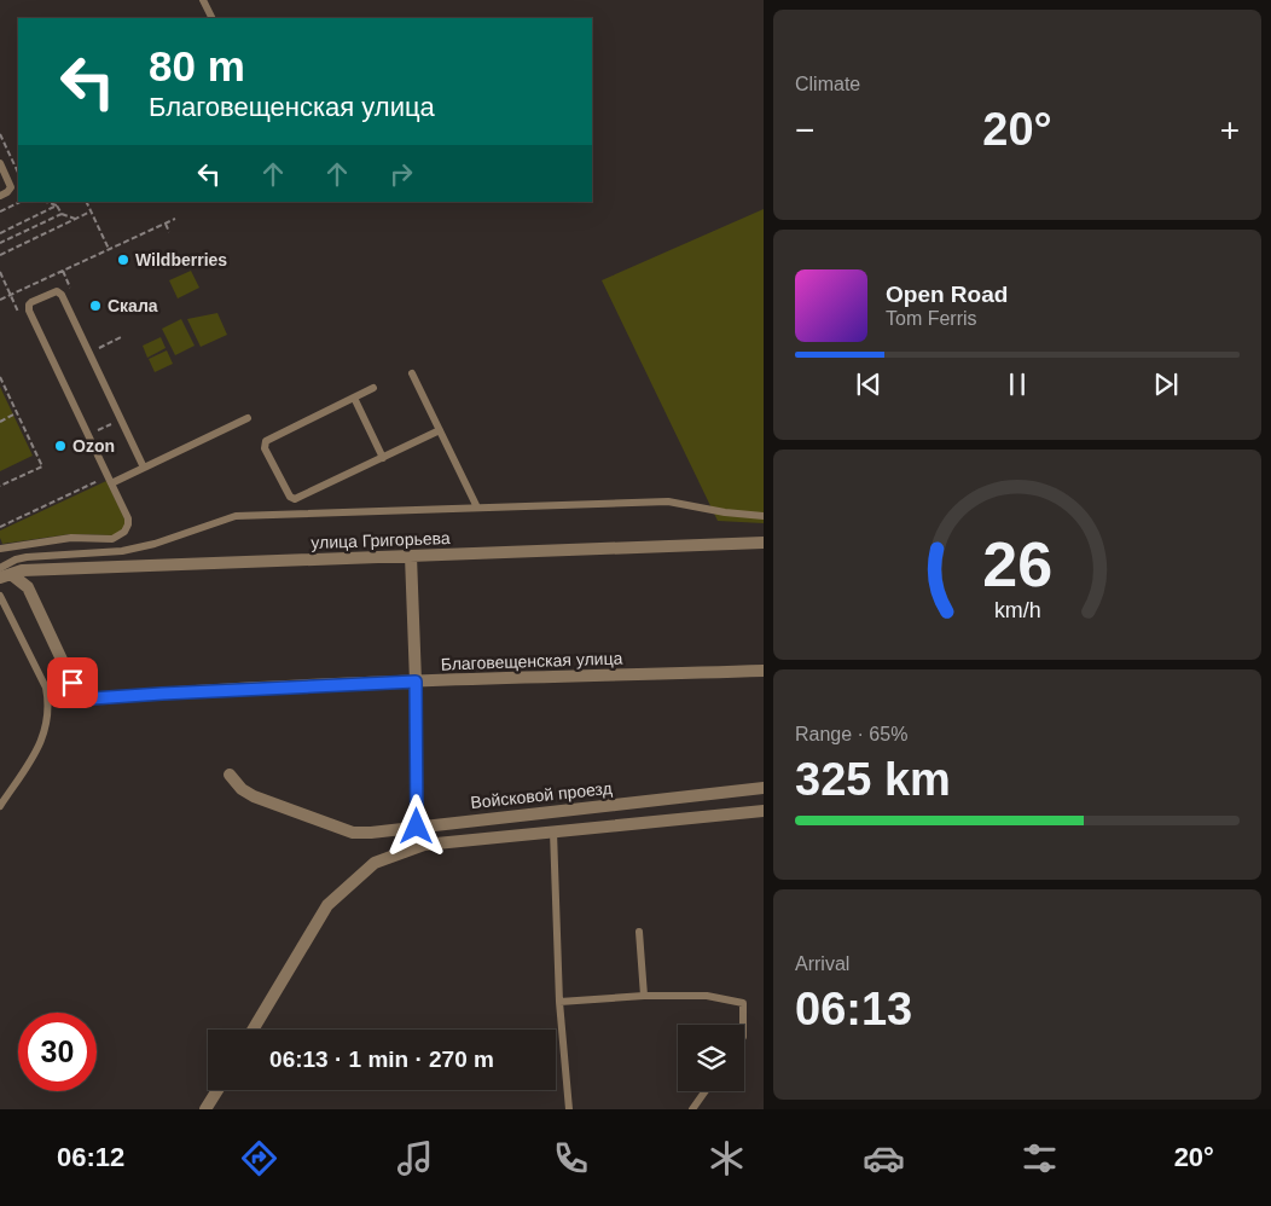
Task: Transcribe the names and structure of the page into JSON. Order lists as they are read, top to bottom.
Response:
{
  "streets": {
    "street": ["улица Григорьева", "Благовещенская улица", "Войсковой проезд"]
  },
  "crossings": [
    ["улица Григорьева", "Благовещенская улица"]
  ],
  "places": ["Wildberries", "Скала", "Ozon"],
  "page": {
    "tile": [
      "Climate",
      ["Range · 65%", "325 km"],
      ["Arrival", "06:13"]
    ],
    "turn": ["80 m", "Благовещенская улица"],
    "heat": ["−", "20°", "+"],
    "song": ["Open Road", "Tom Ferris"],
    "limit": "30",
    "trip": "06:13 · 1 min · 270 m",
    "tabs": ["06:12", "20°"],
    "gauge": ["26", "km/h"]
  }
}
